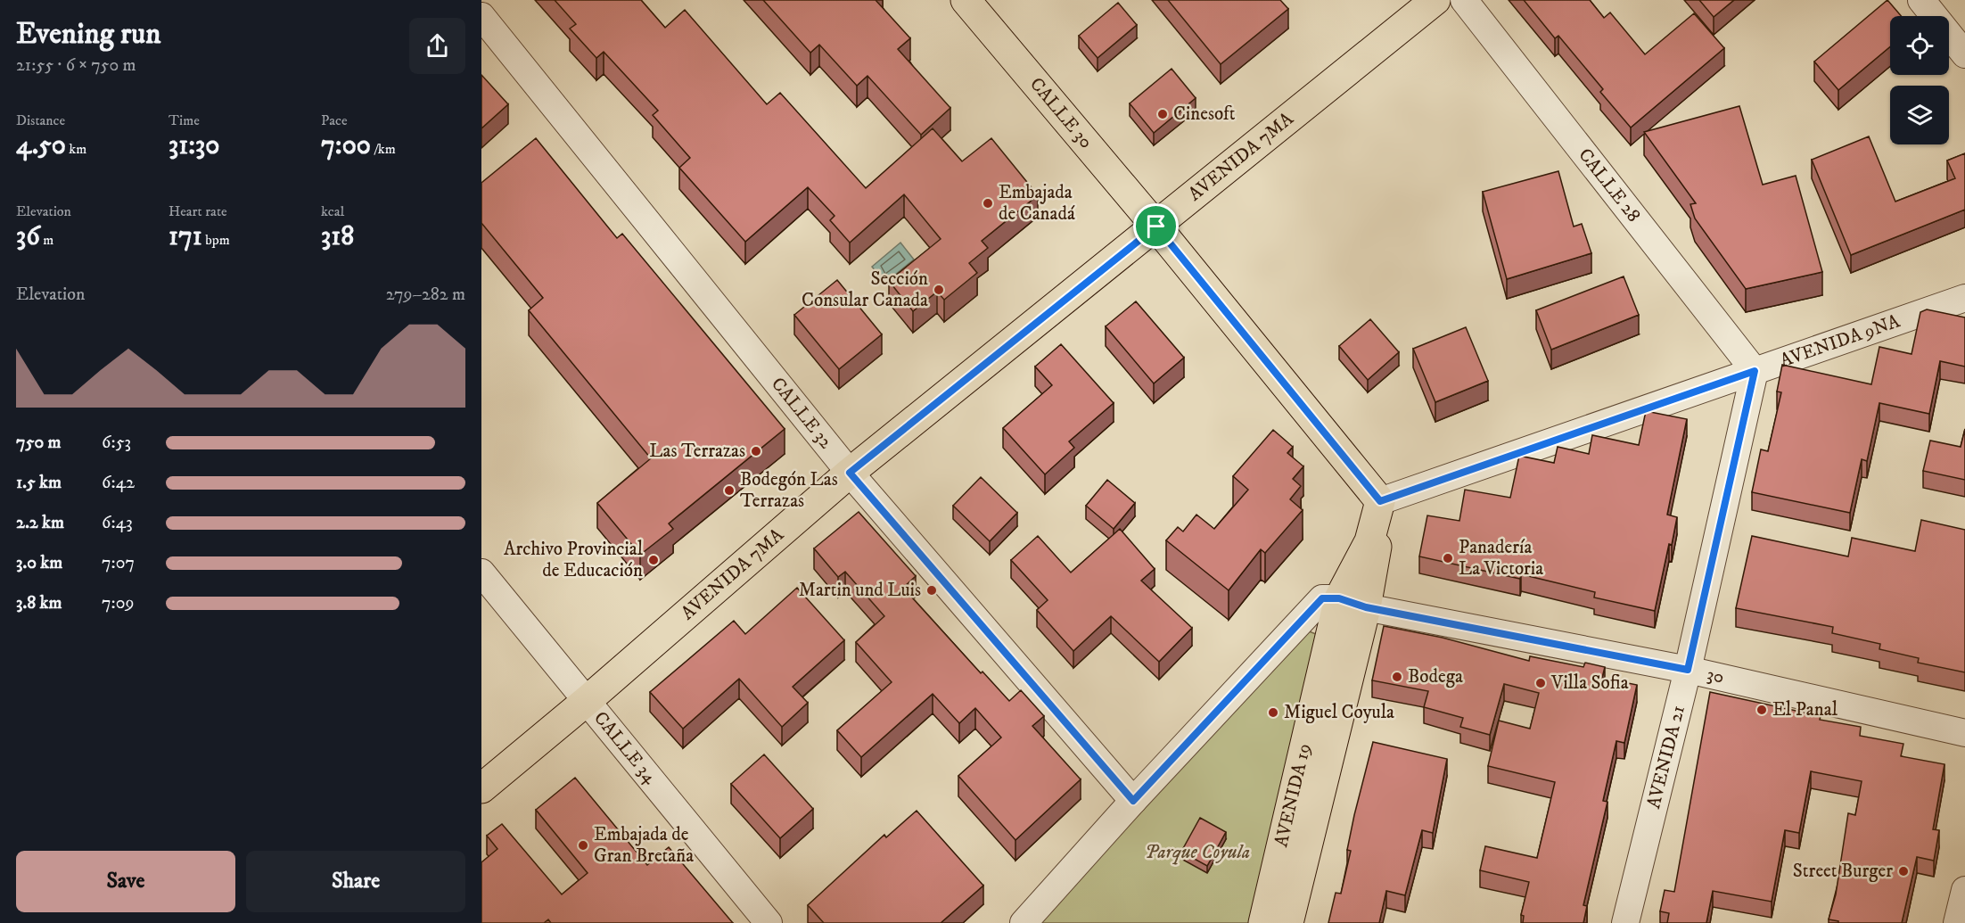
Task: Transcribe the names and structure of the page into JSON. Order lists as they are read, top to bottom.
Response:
{
  "streets": {
    "main road": ["CALLE 30", "AVENIDA 7MA", "AVENIDA 19"],
    "street": [
      "CALLE 28",
      "AVENIDA 9NA",
      "CALLE 32",
      "30",
      "CALLE 34",
      "AVENIDA 21"
    ]
  },
  "crossings": [
    ["CALLE 30", "AVENIDA 7MA"],
    ["AVENIDA 7MA", "CALLE 32"],
    ["AVENIDA 7MA", "CALLE 34"],
    ["CALLE 28", "AVENIDA 9NA"],
    ["CALLE 28", "AVENIDA 21"],
    ["AVENIDA 9NA", "AVENIDA 21"],
    ["AVENIDA 9NA", "AVENIDA 19"],
    ["30", "AVENIDA 21"],
    ["30", "AVENIDA 19"]
  ],
  "parks": ["Parque Coyula"],
  "places": [
    "Cinesoft",
    "Embajada de Canadá",
    "Sección Consular Canada",
    "Las Terrazas",
    "Bodegón Las Terrazas",
    "Panadería La Victoria",
    "Archivo Provincial de Educación",
    "Martin und Luis",
    "Bodega",
    "Villa Sofia",
    "El Panal",
    "Miguel Coyula",
    "Embajada de Gran Bretaña",
    "Street Burger"
  ],
  "page": {
    "heading": ["Evening run", "21:55 · 6 × 750 m"],
    "stats": [
      ["Distance", "4.50 km"],
      ["Time", "31:30"],
      ["Pace", "7:00 /km"],
      ["Elevation", "36 m"],
      ["Heart rate", "171 bpm"],
      ["kcal", "318"]
    ],
    "chart": ["Elevation", "279–282 m"],
    "list": [
      {
        "name": "750 m",
        "note": "6:53"
      },
      {
        "name": "1.5 km",
        "note": "6:42"
      },
      {
        "name": "2.2 km",
        "note": "6:43"
      },
      {
        "name": "3.0 km",
        "note": "7:07"
      },
      {
        "name": "3.8 km",
        "note": "7:09"
      }
    ],
    "buttons": ["Save", "Share"]
  }
}
